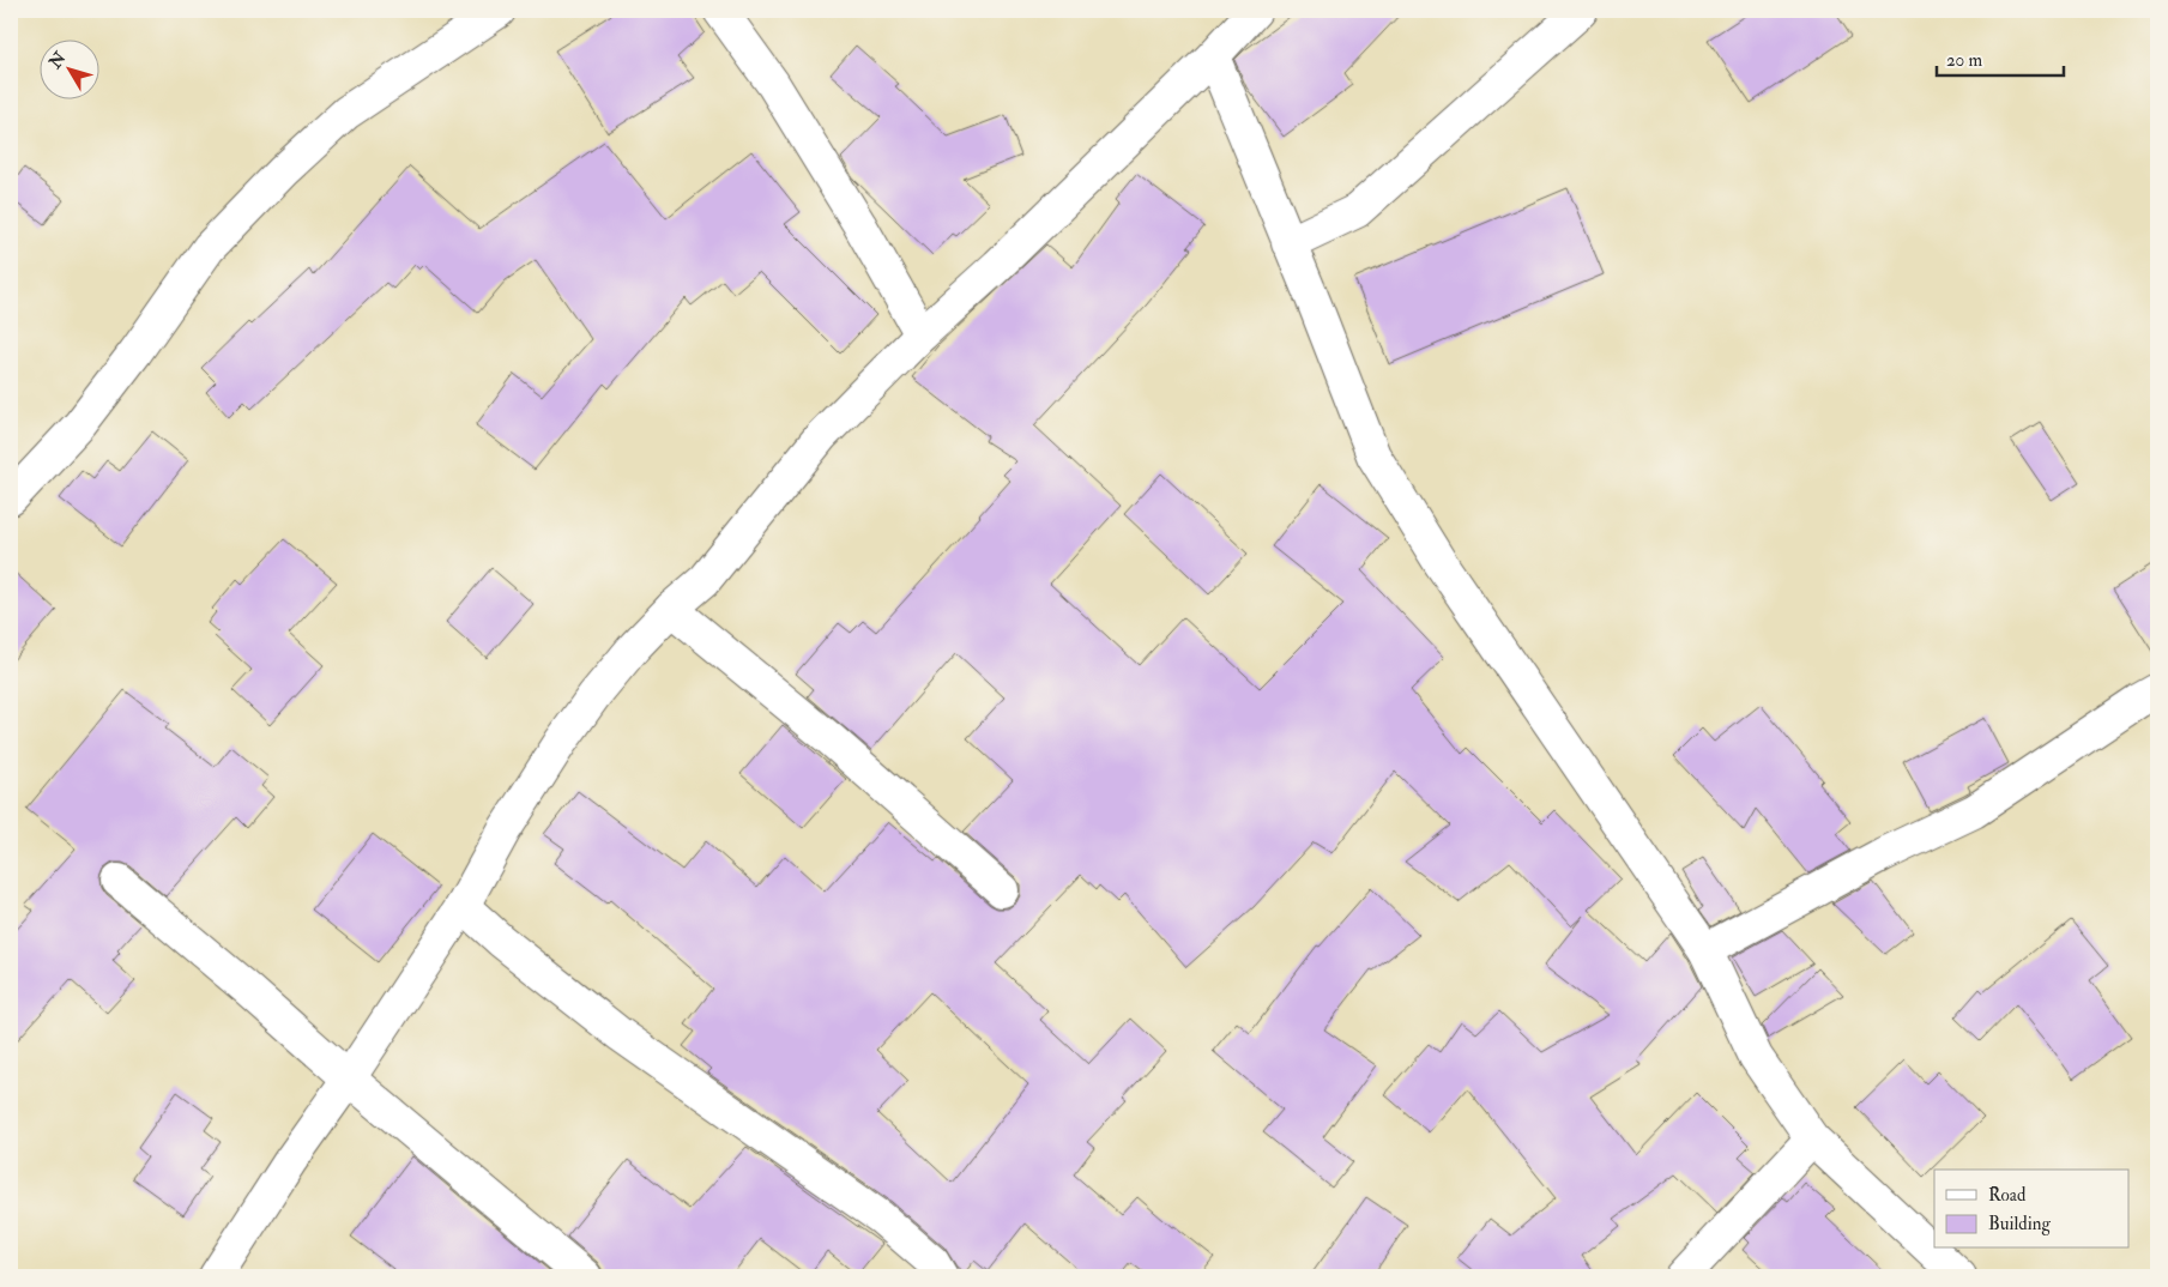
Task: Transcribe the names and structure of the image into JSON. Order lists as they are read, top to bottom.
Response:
{
  "legend": ["Road", "Building"],
  "scale_bar": "20 m",
  "north": "top left"
}
